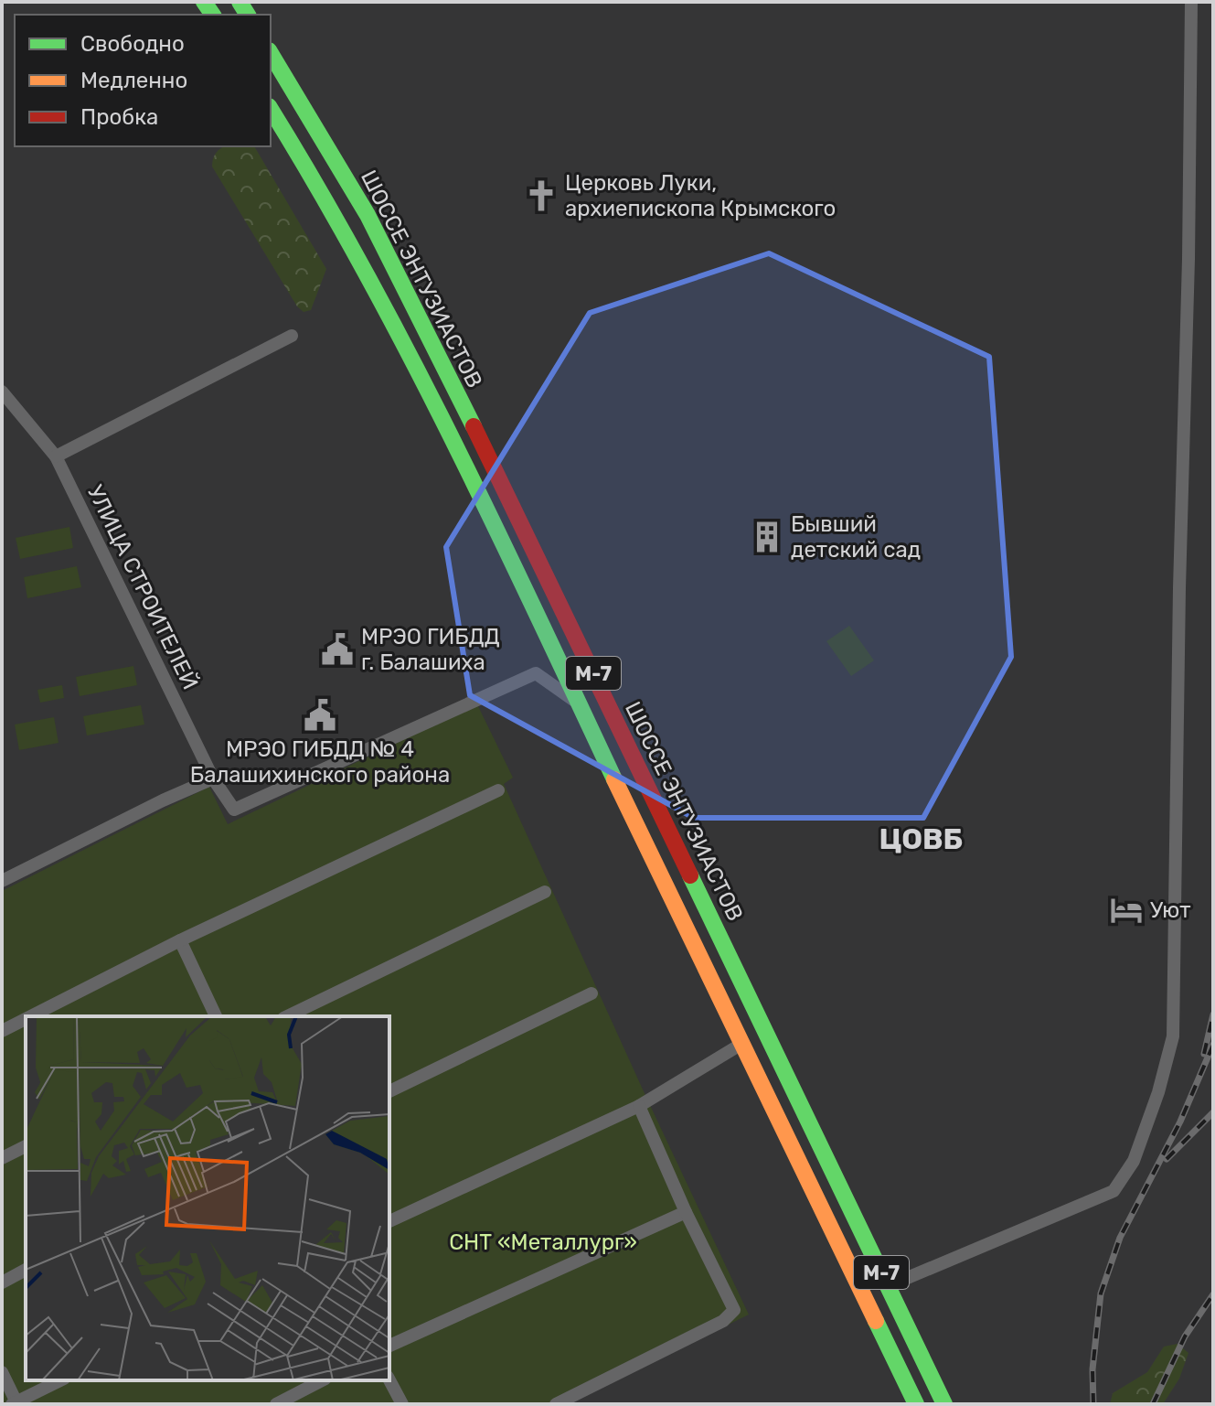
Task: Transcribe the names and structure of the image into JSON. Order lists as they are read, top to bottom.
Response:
{
  "streets": {
    "highway": ["ШОССЕ ЭНТУЗИАСТОВ", "М-7"],
    "street": ["УЛИЦА СТРОИТЕЛЕЙ"]
  },
  "crossings": [
    ["ШОССЕ ЭНТУЗИАСТОВ", "УЛИЦА СТРОИТЕЛЕЙ"]
  ],
  "districts": ["ЦОВБ"],
  "parks": ["СНТ «Металлург»"],
  "places": {
    "church": ["Церковь Луки, архиепископа Крымского"],
    "building": ["Бывший детский сад"],
    "public building": ["МРЭО ГИБДД г. Балашиха", "МРЭО ГИБДД № 4 Балашихинского района"],
    "hotel": ["Уют"]
  },
  "legend": ["Свободно", "Медленно", "Пробка"]
}
